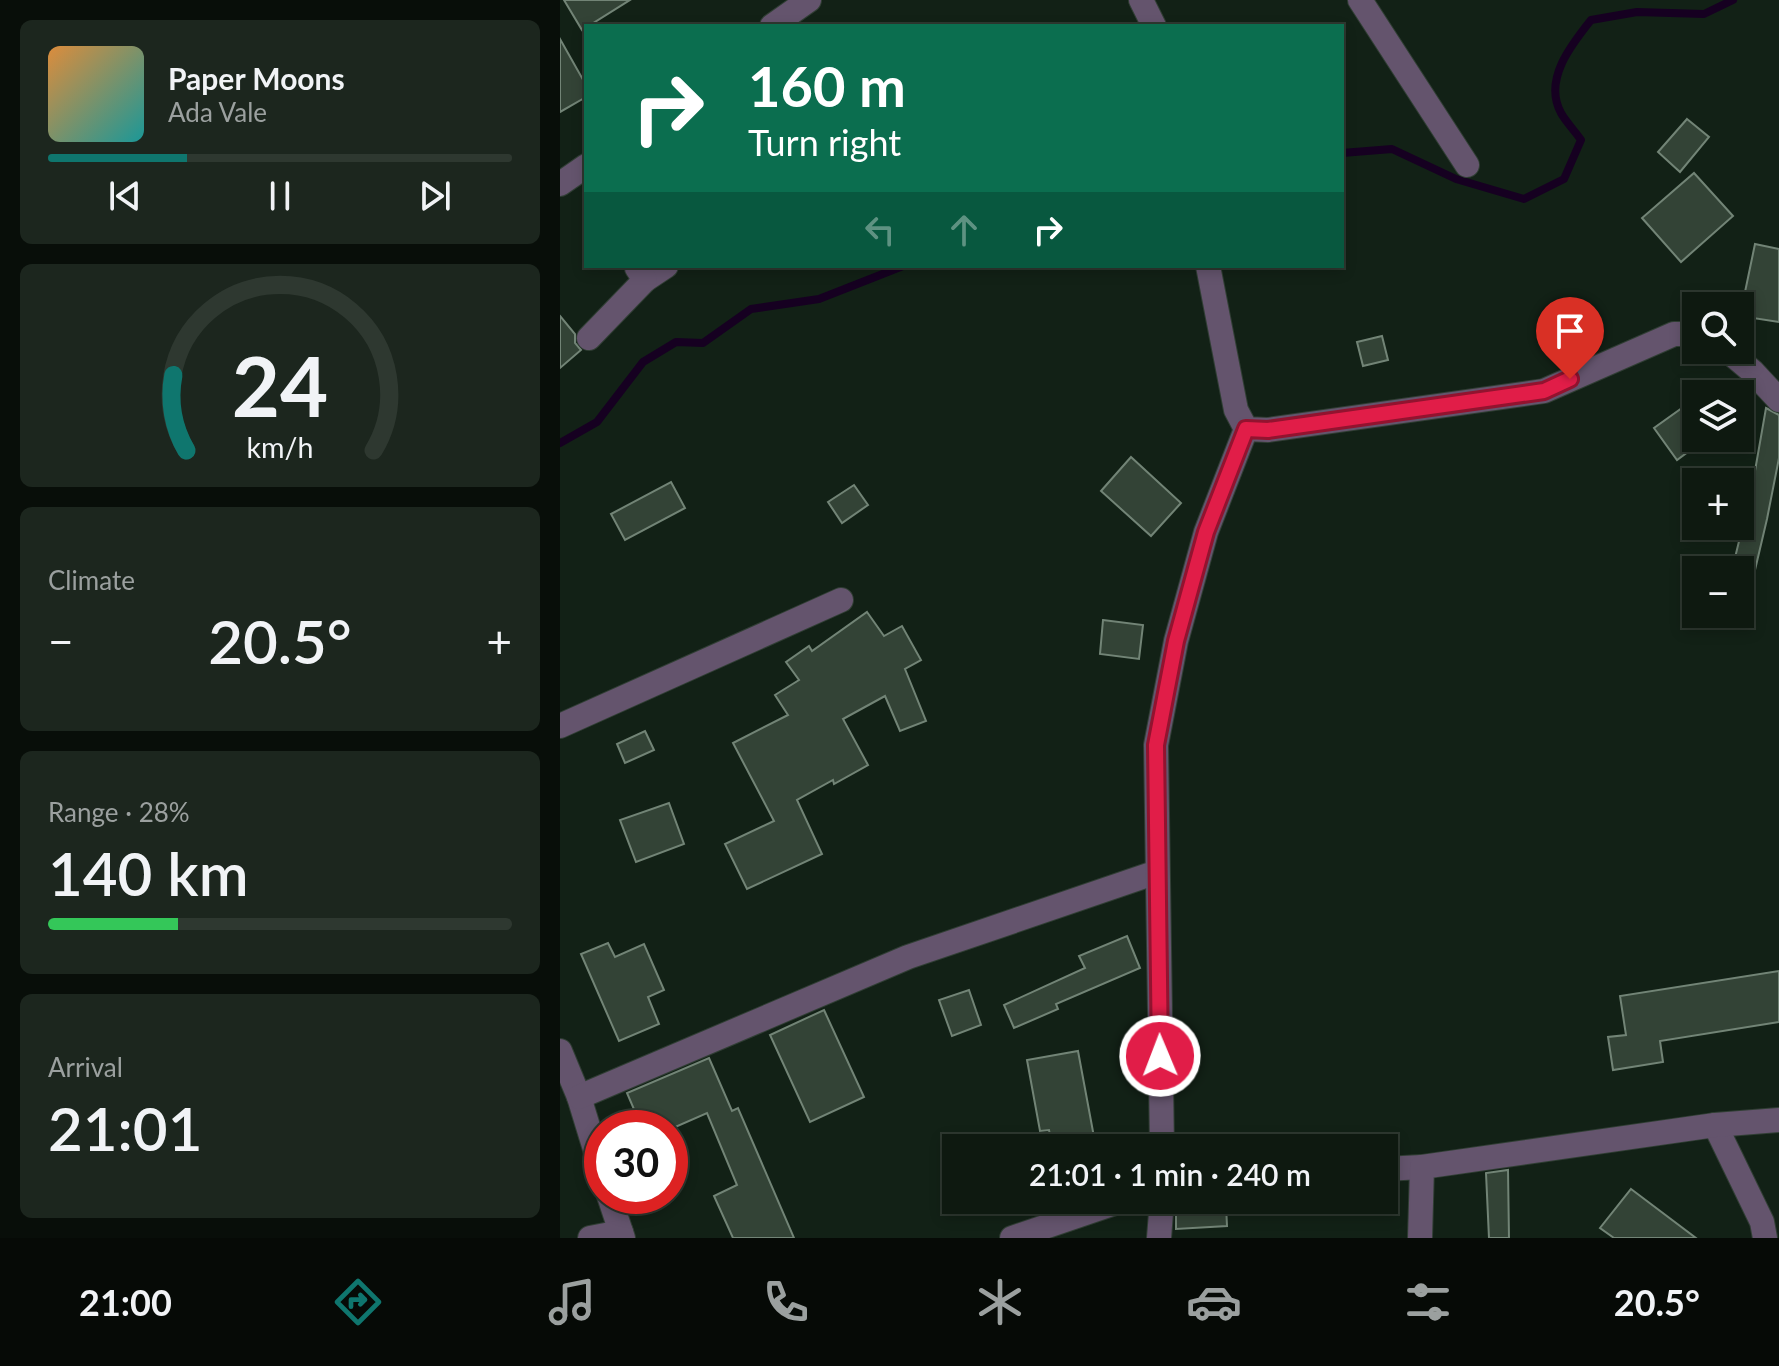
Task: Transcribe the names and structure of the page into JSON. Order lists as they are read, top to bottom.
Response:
{
  "page": {
    "turn": ["160 m", "Turn right"],
    "song": ["Paper Moons", "Ada Vale"],
    "map_buttons": ["+", "−"],
    "tile": [
      "Climate",
      ["Range · 28%", "140 km"],
      ["Arrival", "21:01"]
    ],
    "heat": ["−", "20.5°", "+"],
    "limit": "30",
    "trip": "21:01 · 1 min · 240 m",
    "tabs": ["21:00", "20.5°"],
    "gauge": ["24", "km/h"]
  }
}
